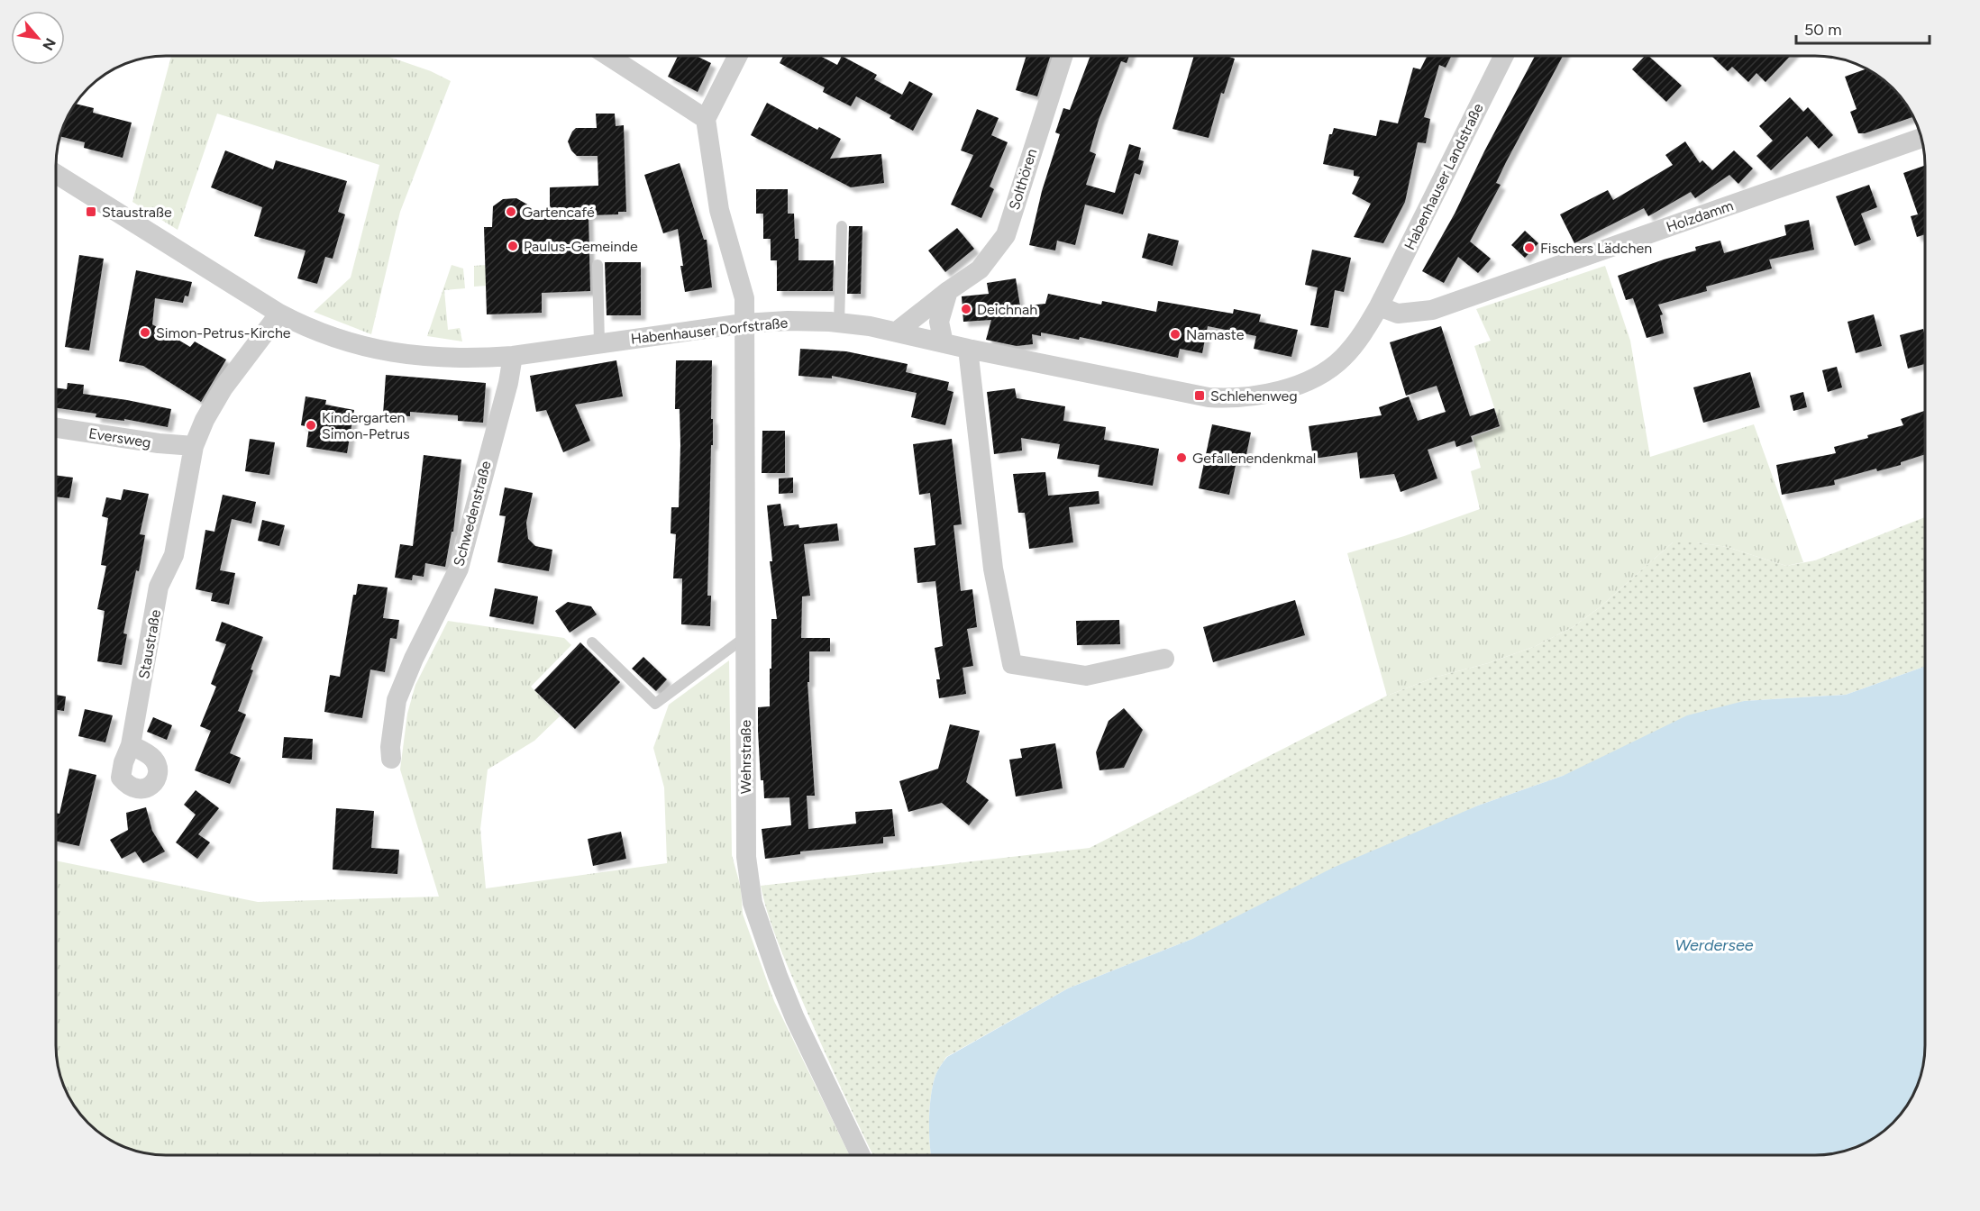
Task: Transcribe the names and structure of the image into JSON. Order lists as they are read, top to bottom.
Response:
{
  "streets": {
    "street": [
      "Habenhauser Landstraße",
      "Solthören",
      "Holzdamm",
      "Habenhauser Dorfstraße",
      "Eversweg",
      "Schwedenstraße",
      "Staustraße",
      "Wehrstraße"
    ]
  },
  "crossings": [
    ["Habenhauser Landstraße", "Holzdamm"],
    ["Habenhauser Landstraße", "Habenhauser Dorfstraße"],
    ["Solthören", "Habenhauser Dorfstraße"],
    ["Holzdamm", "Habenhauser Dorfstraße"],
    ["Habenhauser Dorfstraße", "Schwedenstraße"],
    ["Habenhauser Dorfstraße", "Staustraße"],
    ["Habenhauser Dorfstraße", "Wehrstraße"],
    ["Eversweg", "Staustraße"]
  ],
  "water": ["Werdersee"],
  "places": {
    "transit": ["Staustraße", "Schlehenweg"],
    "other": [
      "Gartencafé",
      "Paulus-Gemeinde",
      "Fischers Lädchen",
      "Deichnah",
      "Simon-Petrus-Kirche",
      "Namaste",
      "Kindergarten Simon-Petrus",
      "Gefallenendenkmal"
    ]
  },
  "scale_bar": "50 m",
  "north": "bottom right"
}
